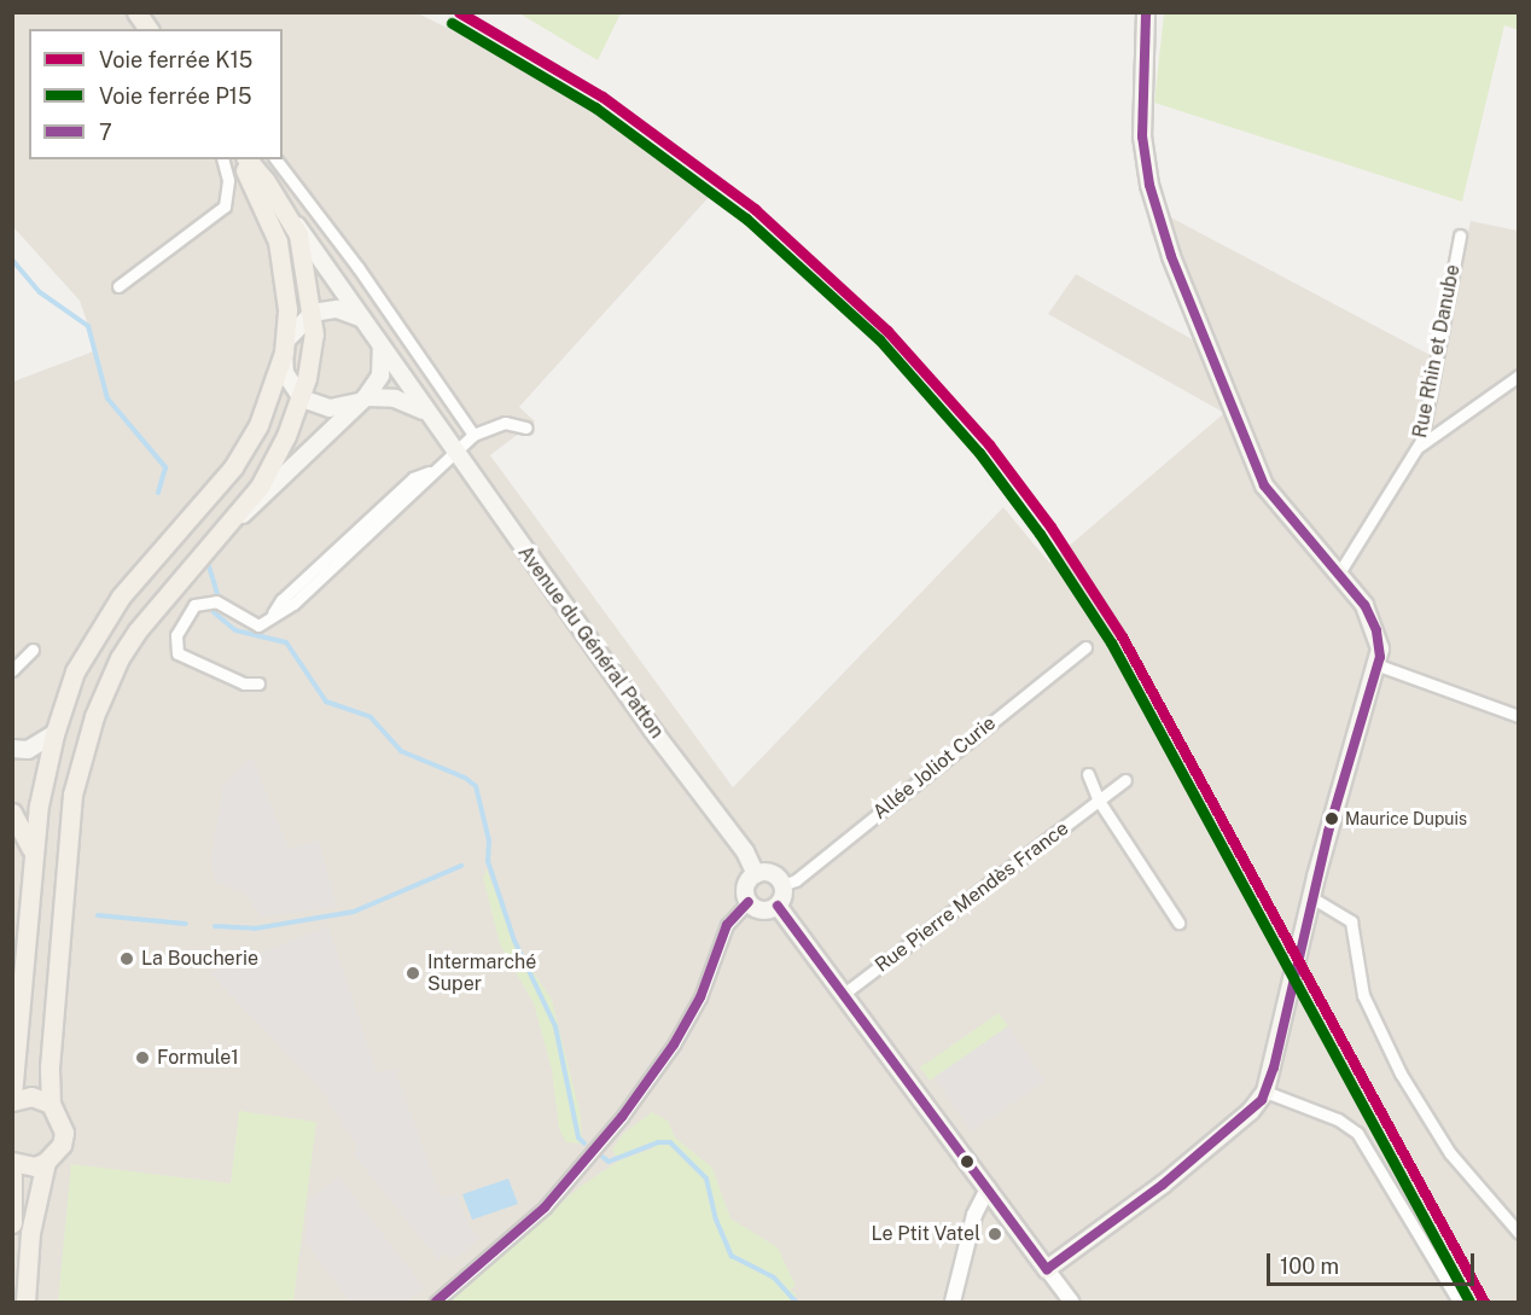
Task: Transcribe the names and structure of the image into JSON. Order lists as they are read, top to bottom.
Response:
{
  "streets": {
    "main road": ["Avenue du Général Patton"],
    "street": ["Rue Rhin et Danube", "Allée Joliot Curie", "Rue Pierre Mendès France"]
  },
  "crossings": [
    ["Avenue du Général Patton", "Allée Joliot Curie"]
  ],
  "places": [
    "Maurice Dupuis",
    "La Boucherie",
    "Intermarché Super",
    "Formule1",
    "Le Ptit Vatel"
  ],
  "lines": ["rail line K15", "transit line 7", "rail line P15"],
  "legend": ["Voie ferrée K15", "Voie ferrée P15", "7"],
  "scale_bar": "100 m"
}
